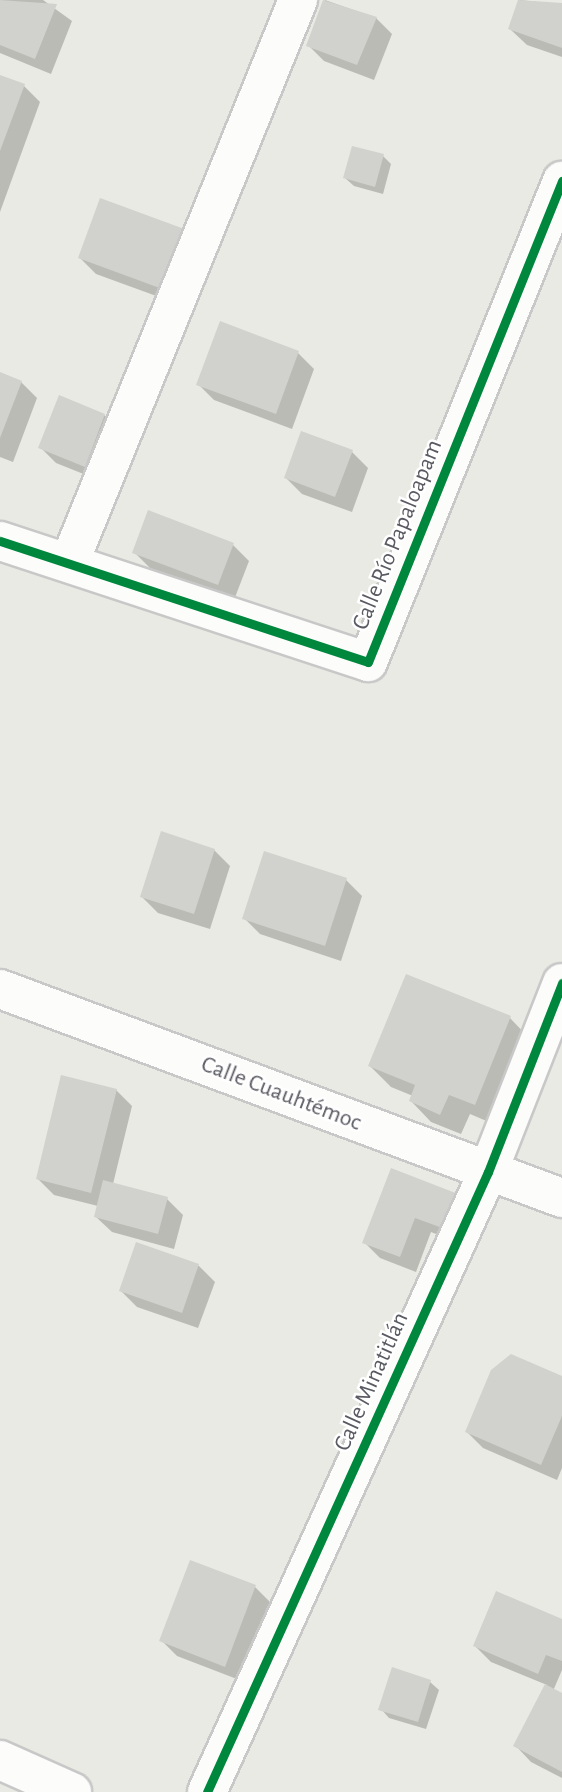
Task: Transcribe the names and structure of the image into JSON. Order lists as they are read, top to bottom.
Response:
{
  "streets": {
    "street": ["Calle Río Papaloapam", "Calle Cuauhtémoc", "Calle Minatitlán"]
  },
  "crossings": [
    ["Calle Cuauhtémoc", "Calle Minatitlán"]
  ]
}
